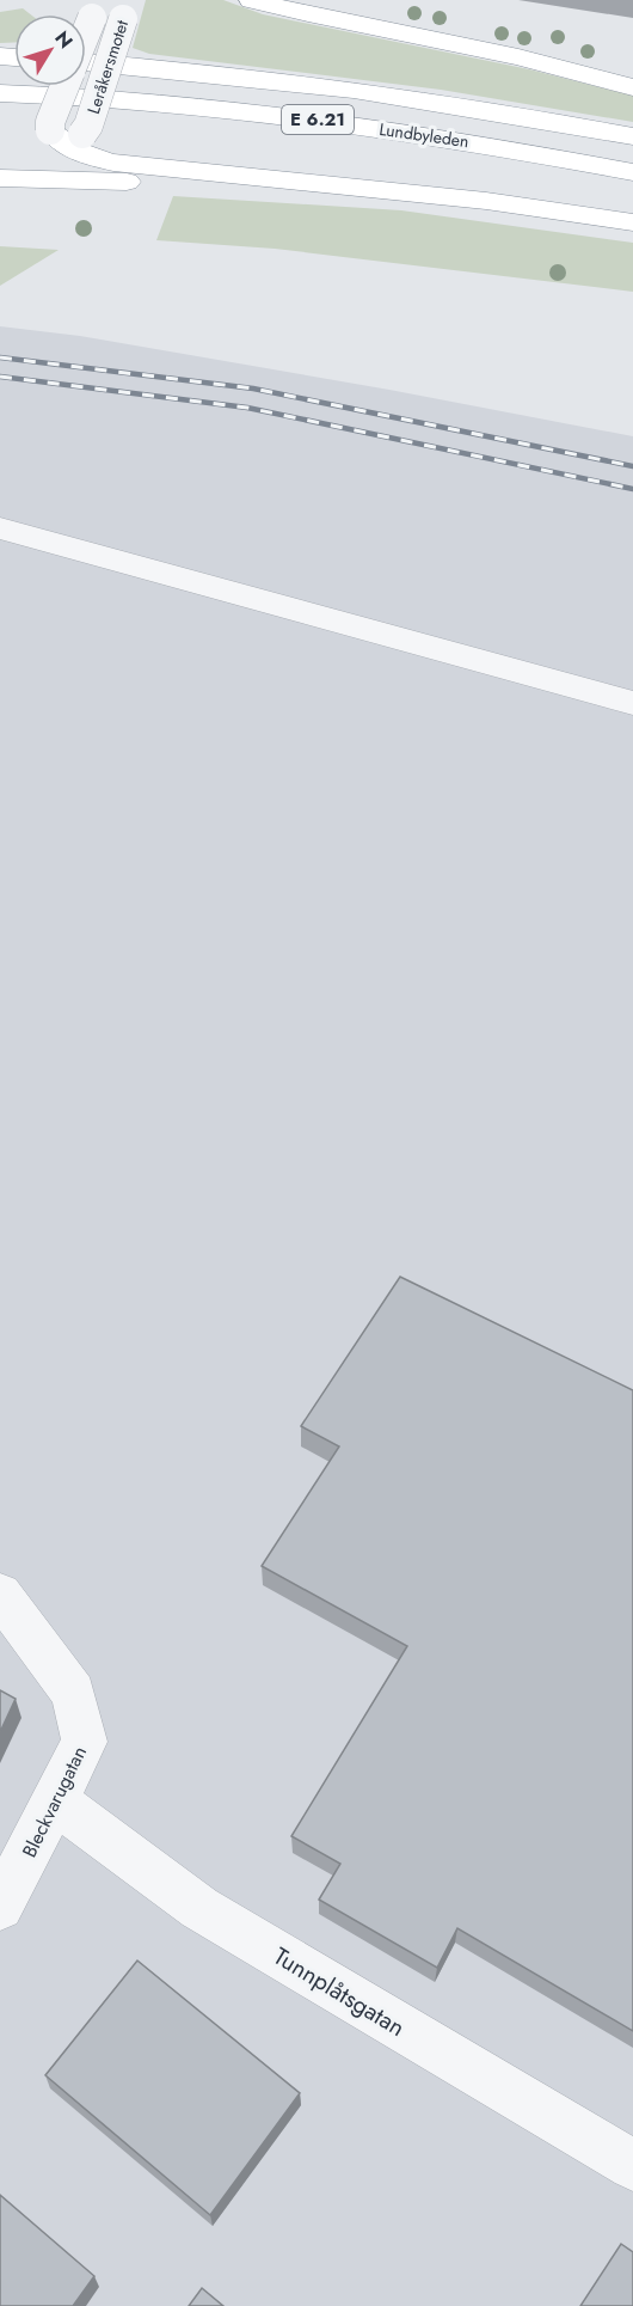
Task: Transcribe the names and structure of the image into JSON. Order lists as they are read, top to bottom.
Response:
{
  "streets": {
    "highway": ["E 6.21", "Lundbyleden"],
    "street": ["Leråkersmotet", "Bleckvarugatan", "Tunnplåtsgatan"]
  },
  "crossings": [
    ["Bleckvarugatan", "Tunnplåtsgatan"]
  ],
  "north": "top right"
}
